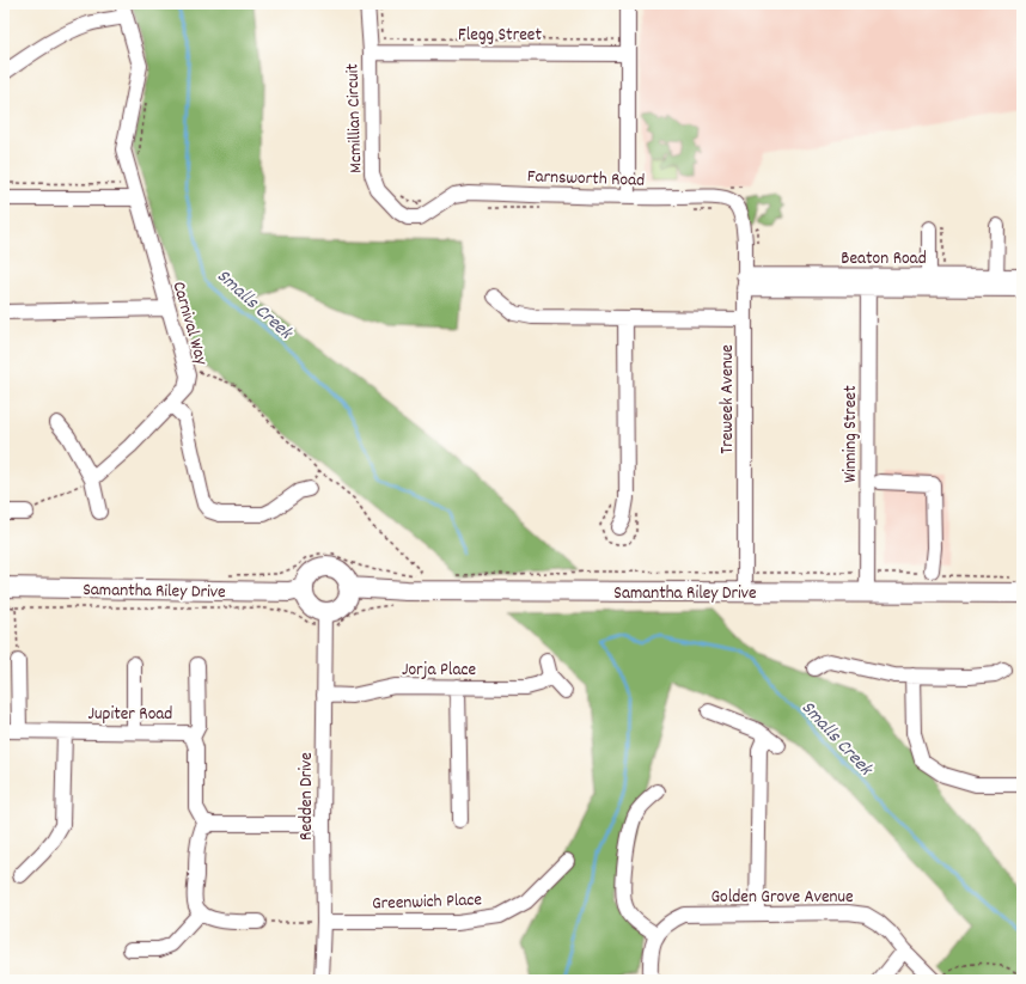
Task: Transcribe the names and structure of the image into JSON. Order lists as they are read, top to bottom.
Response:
{
  "streets": {
    "main road": ["Samantha Riley Drive"],
    "street": [
      "Flegg Street",
      "Mcmillian Circuit",
      "Farnsworth Road",
      "Beaton Road",
      "Carnival Way",
      "Treweek Avenue",
      "Winning Street",
      "Jorja Place",
      "Jupiter Road",
      "Redden Drive",
      "Golden Grove Avenue",
      "Greenwich Place"
    ]
  },
  "crossings": [
    ["Flegg Street", "Mcmillian Circuit"],
    ["Mcmillian Circuit", "Farnsworth Road"],
    ["Farnsworth Road", "Treweek Avenue"],
    ["Beaton Road", "Treweek Avenue"],
    ["Beaton Road", "Winning Street"],
    ["Treweek Avenue", "Samantha Riley Drive"],
    ["Winning Street", "Samantha Riley Drive"],
    ["Samantha Riley Drive", "Redden Drive"],
    ["Jorja Place", "Redden Drive"],
    ["Redden Drive", "Greenwich Place"]
  ],
  "water": ["Smalls Creek"]
}
